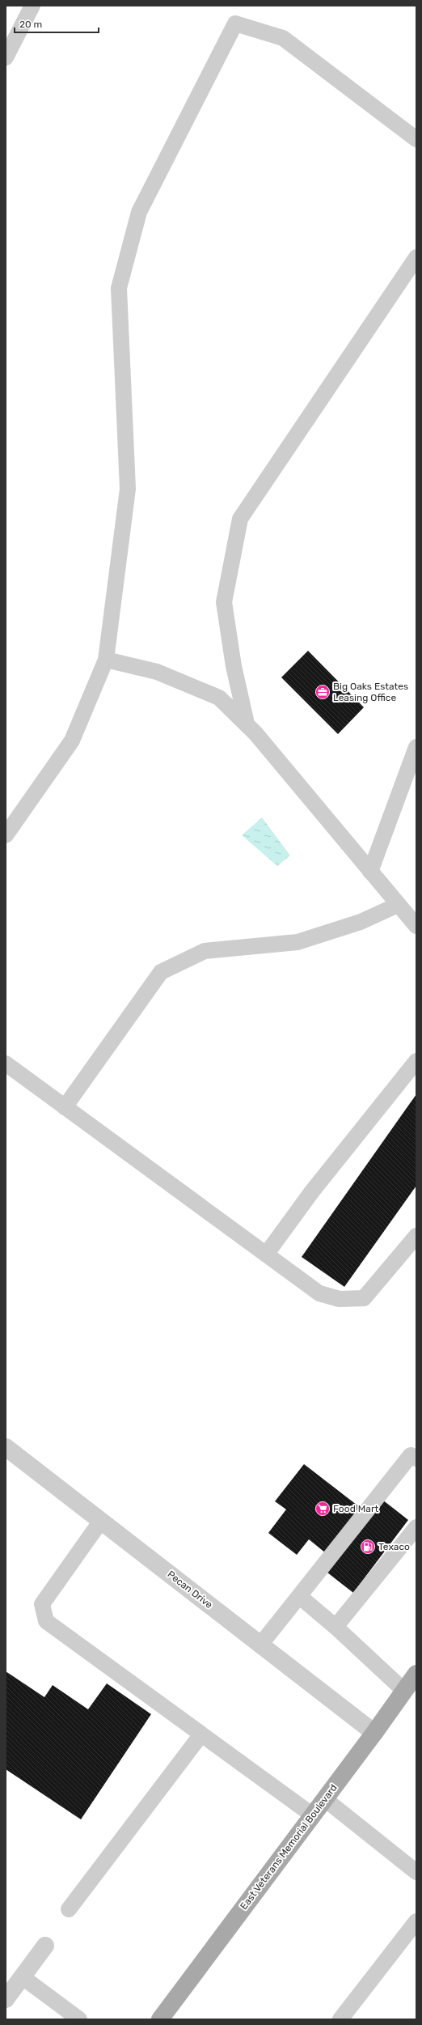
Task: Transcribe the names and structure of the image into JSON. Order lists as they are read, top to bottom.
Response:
{
  "streets": {
    "main road": ["East Veterans Memorial Boulevard"],
    "street": ["Pecan Drive"]
  },
  "crossings": [
    ["Pecan Drive", "East Veterans Memorial Boulevard"]
  ],
  "places": {
    "office": ["Big Oaks Estates Leasing Office"],
    "supermarket": ["Food Mart"],
    "fuel station": ["Texaco"]
  },
  "scale_bar": "20 m"
}
